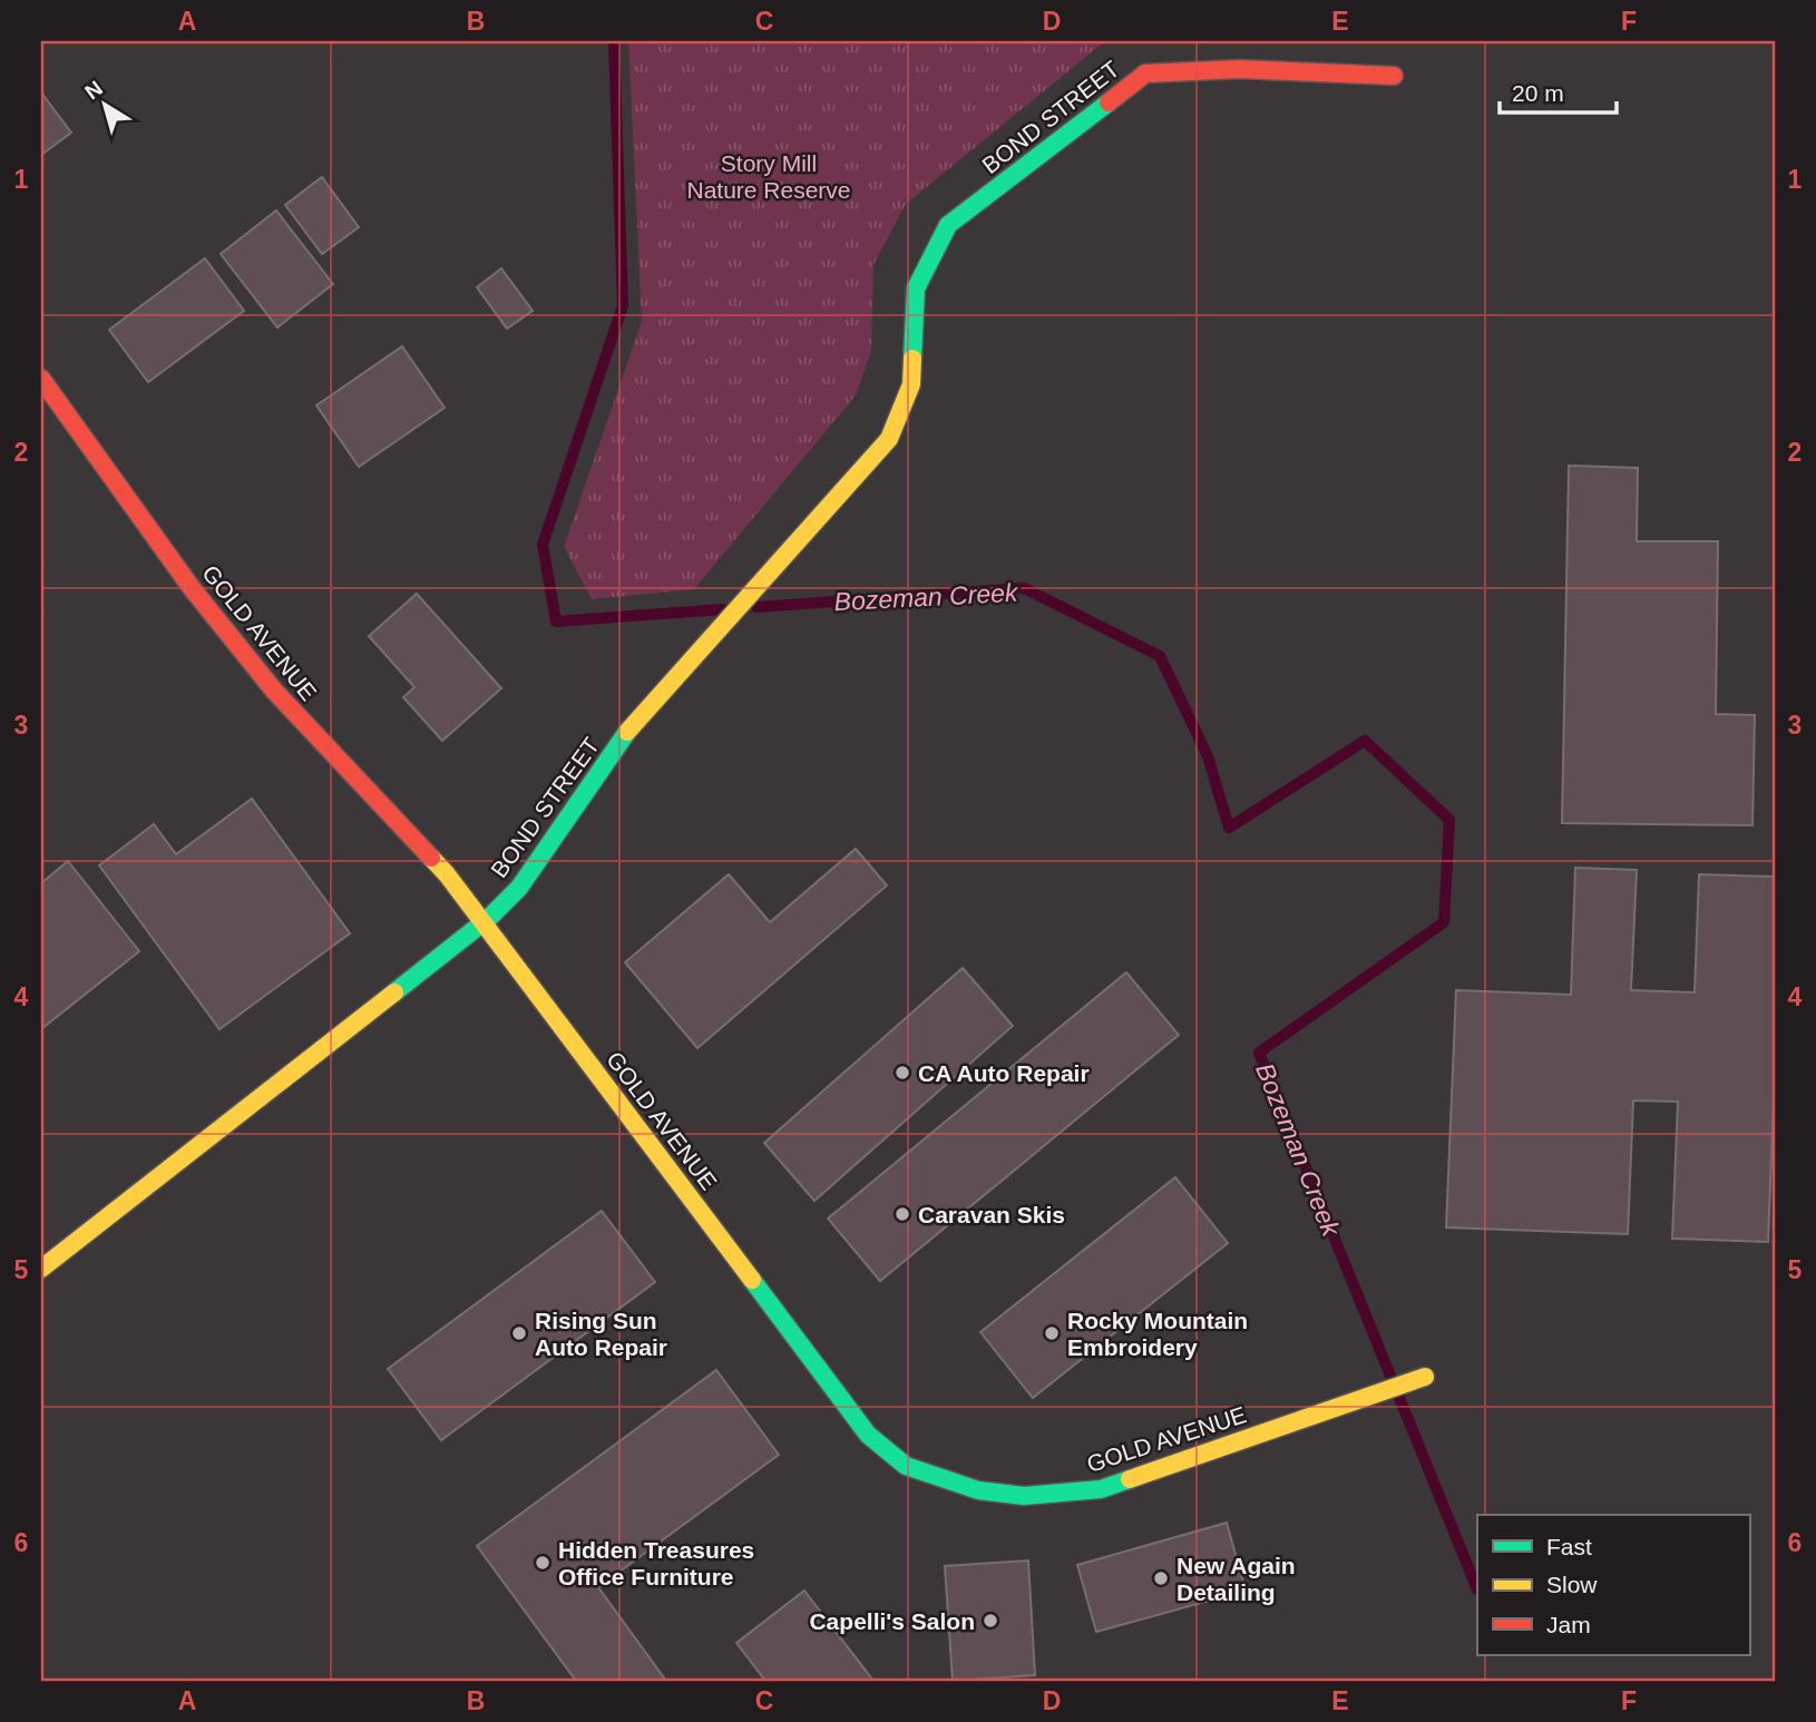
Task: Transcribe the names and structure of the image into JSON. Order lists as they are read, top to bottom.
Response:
{
  "streets": {
    "street": ["BOND STREET", "GOLD AVENUE"]
  },
  "crossings": [
    ["BOND STREET", "GOLD AVENUE"]
  ],
  "water": ["Bozeman Creek"],
  "parks": ["Story Mill Nature Reserve"],
  "places": [
    "CA Auto Repair",
    "Caravan Skis",
    "Rising Sun Auto Repair",
    "Rocky Mountain Embroidery",
    "Hidden Treasures Office Furniture",
    "New Again Detailing",
    "Capelli's Salon"
  ],
  "legend": ["Fast", "Slow", "Jam"],
  "scale_bar": "20 m",
  "north": "top left",
  "grid": {
    "columns": [
      "A",
      "B",
      "C",
      "D",
      "E",
      "F"
    ],
    "rows": [
      "1",
      "2",
      "3",
      "4",
      "5",
      "6"
    ]
  }
}
